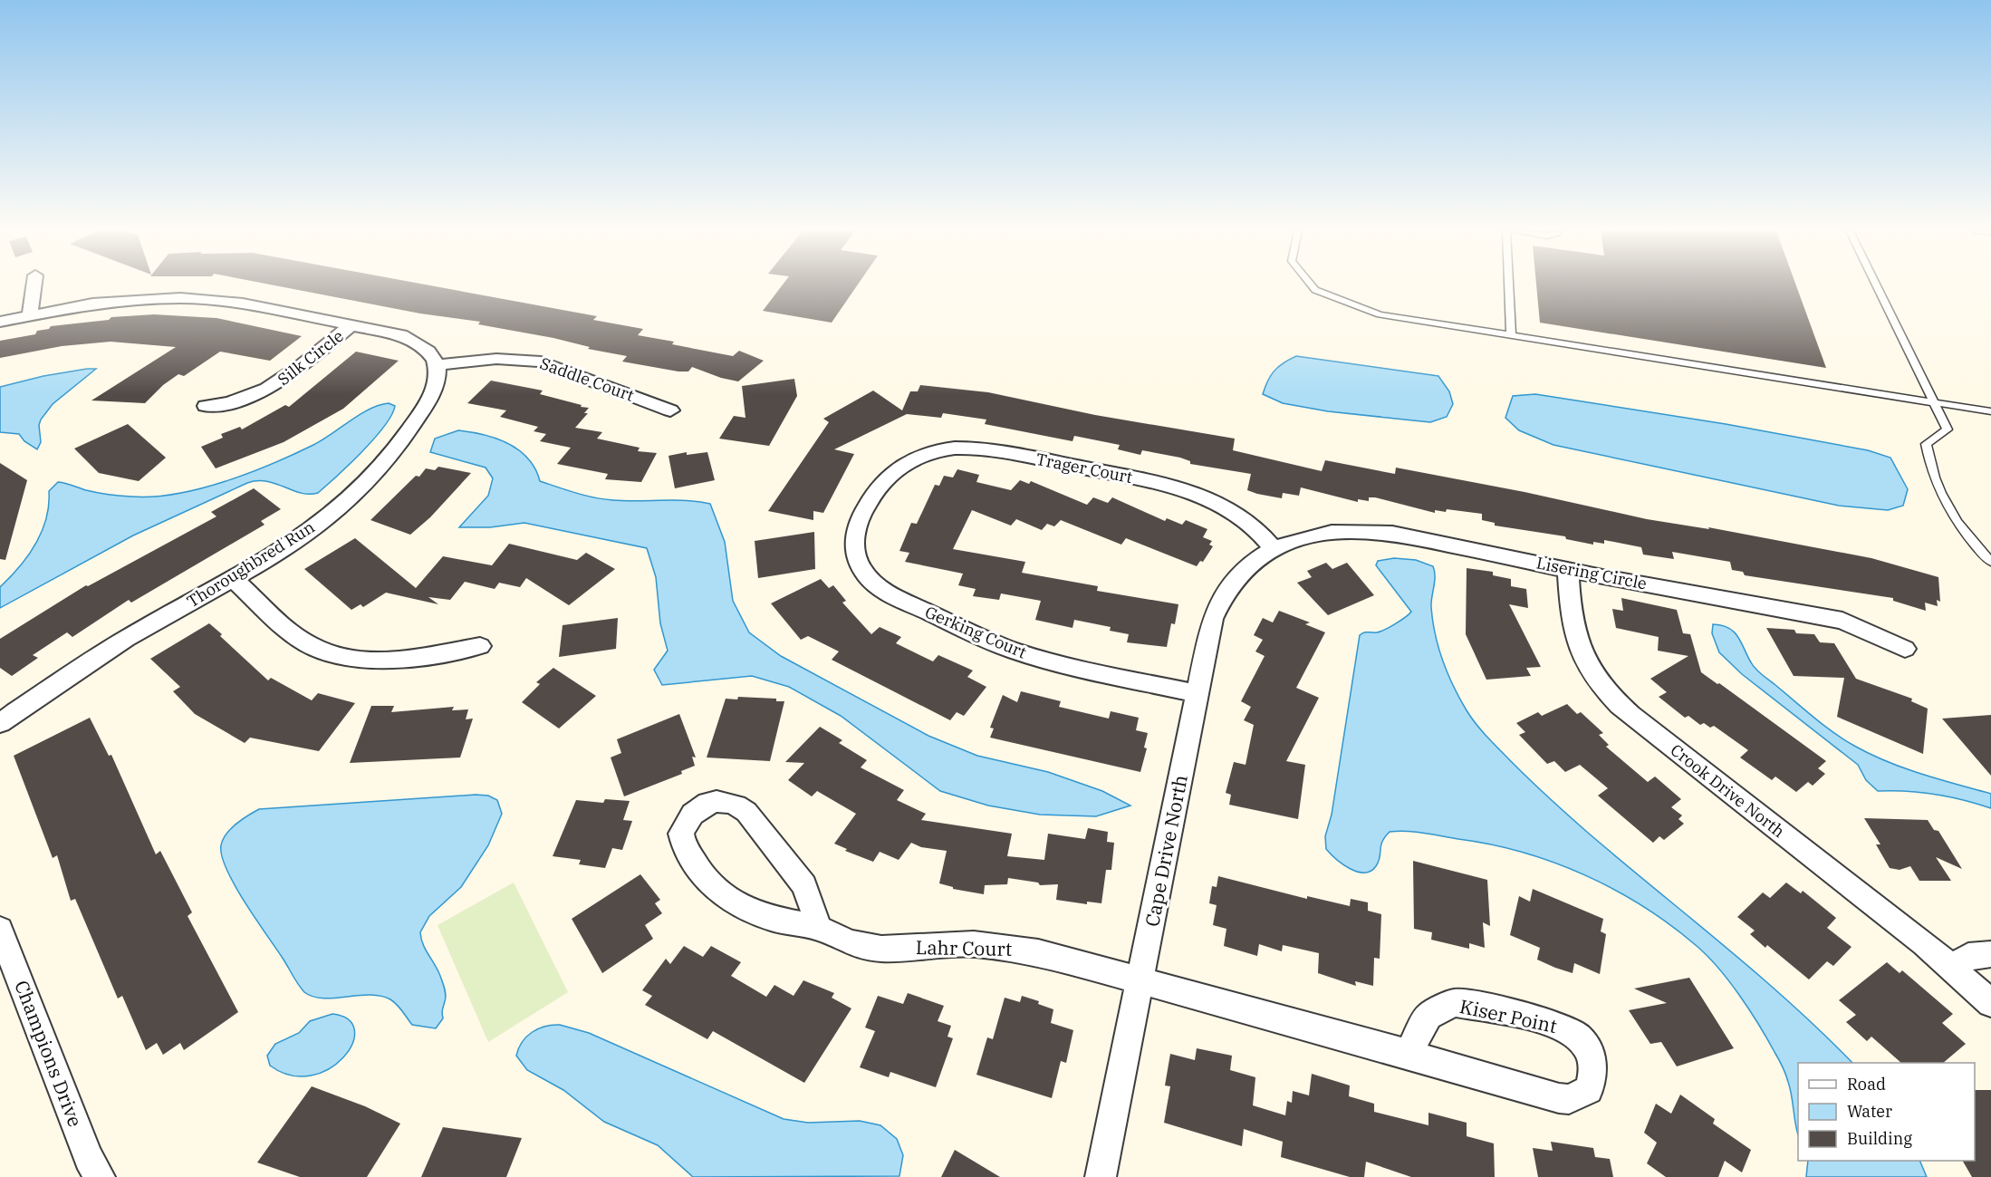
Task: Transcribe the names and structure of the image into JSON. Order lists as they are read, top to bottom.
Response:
{
  "streets": {
    "street": [
      "Silk Circle",
      "Saddle Court",
      "Trager Court",
      "Thoroughbred Run",
      "Lisering Circle",
      "Gerking Court",
      "Crook Drive North",
      "Cape Drive North",
      "Lahr Court",
      "Kiser Point",
      "Champions Drive"
    ]
  },
  "crossings": [
    ["Saddle Court", "Thoroughbred Run"],
    ["Trager Court", "Lisering Circle"],
    ["Trager Court", "Gerking Court"],
    ["Trager Court", "Cape Drive North"],
    ["Lisering Circle", "Crook Drive North"],
    ["Lisering Circle", "Cape Drive North"],
    ["Gerking Court", "Cape Drive North"],
    ["Cape Drive North", "Lahr Court"],
    ["Cape Drive North", "Kiser Point"],
    ["Lahr Court", "Kiser Point"]
  ],
  "legend": ["Road", "Water", "Building"]
}
